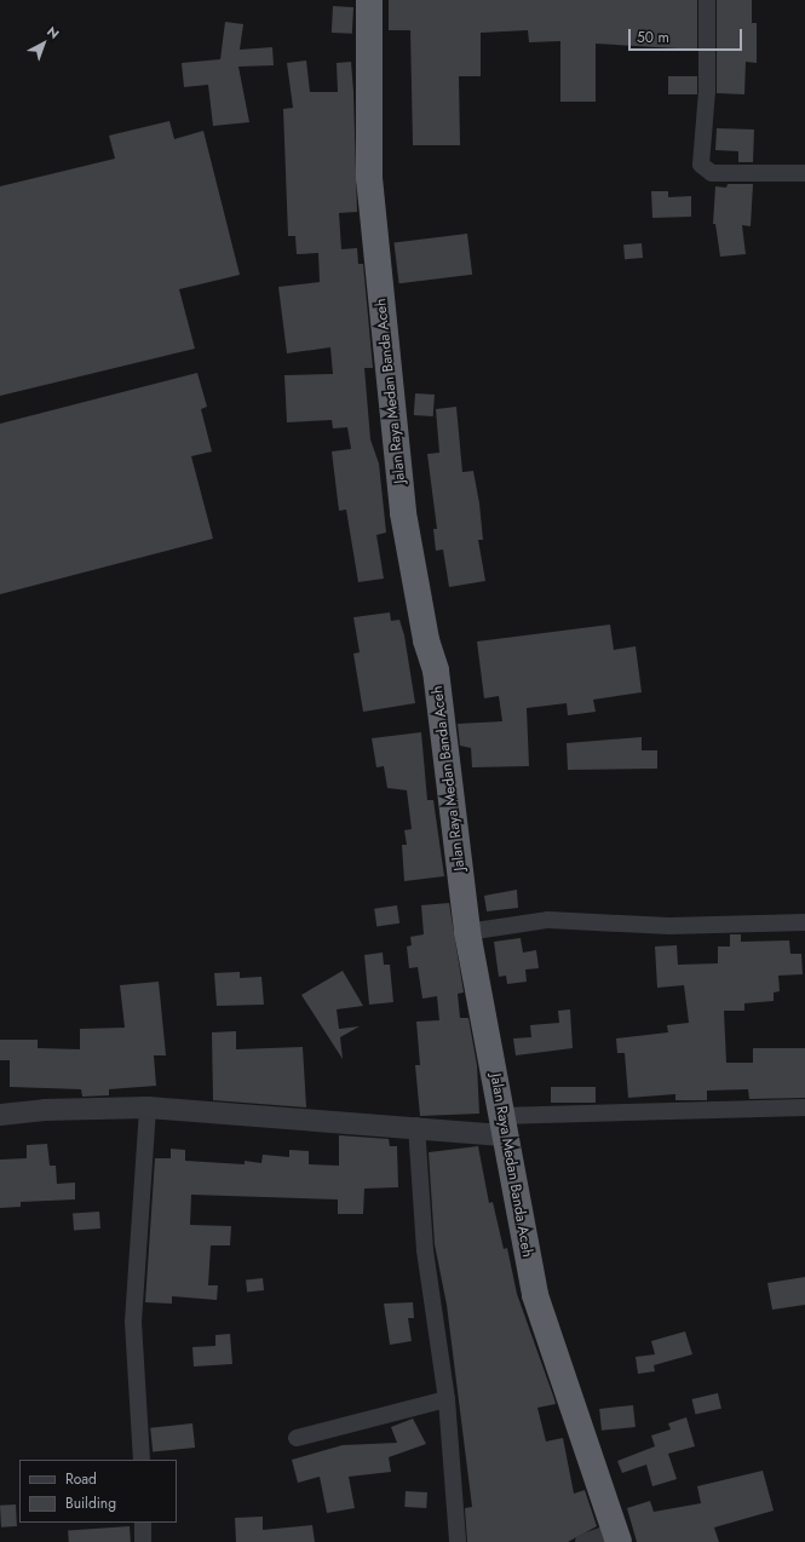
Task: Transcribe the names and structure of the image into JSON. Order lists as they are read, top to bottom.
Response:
{
  "streets": {
    "highway": ["Jalan Raya Medan Banda Aceh"]
  },
  "legend": ["Road", "Building"],
  "scale_bar": "50 m",
  "north": "top right"
}
